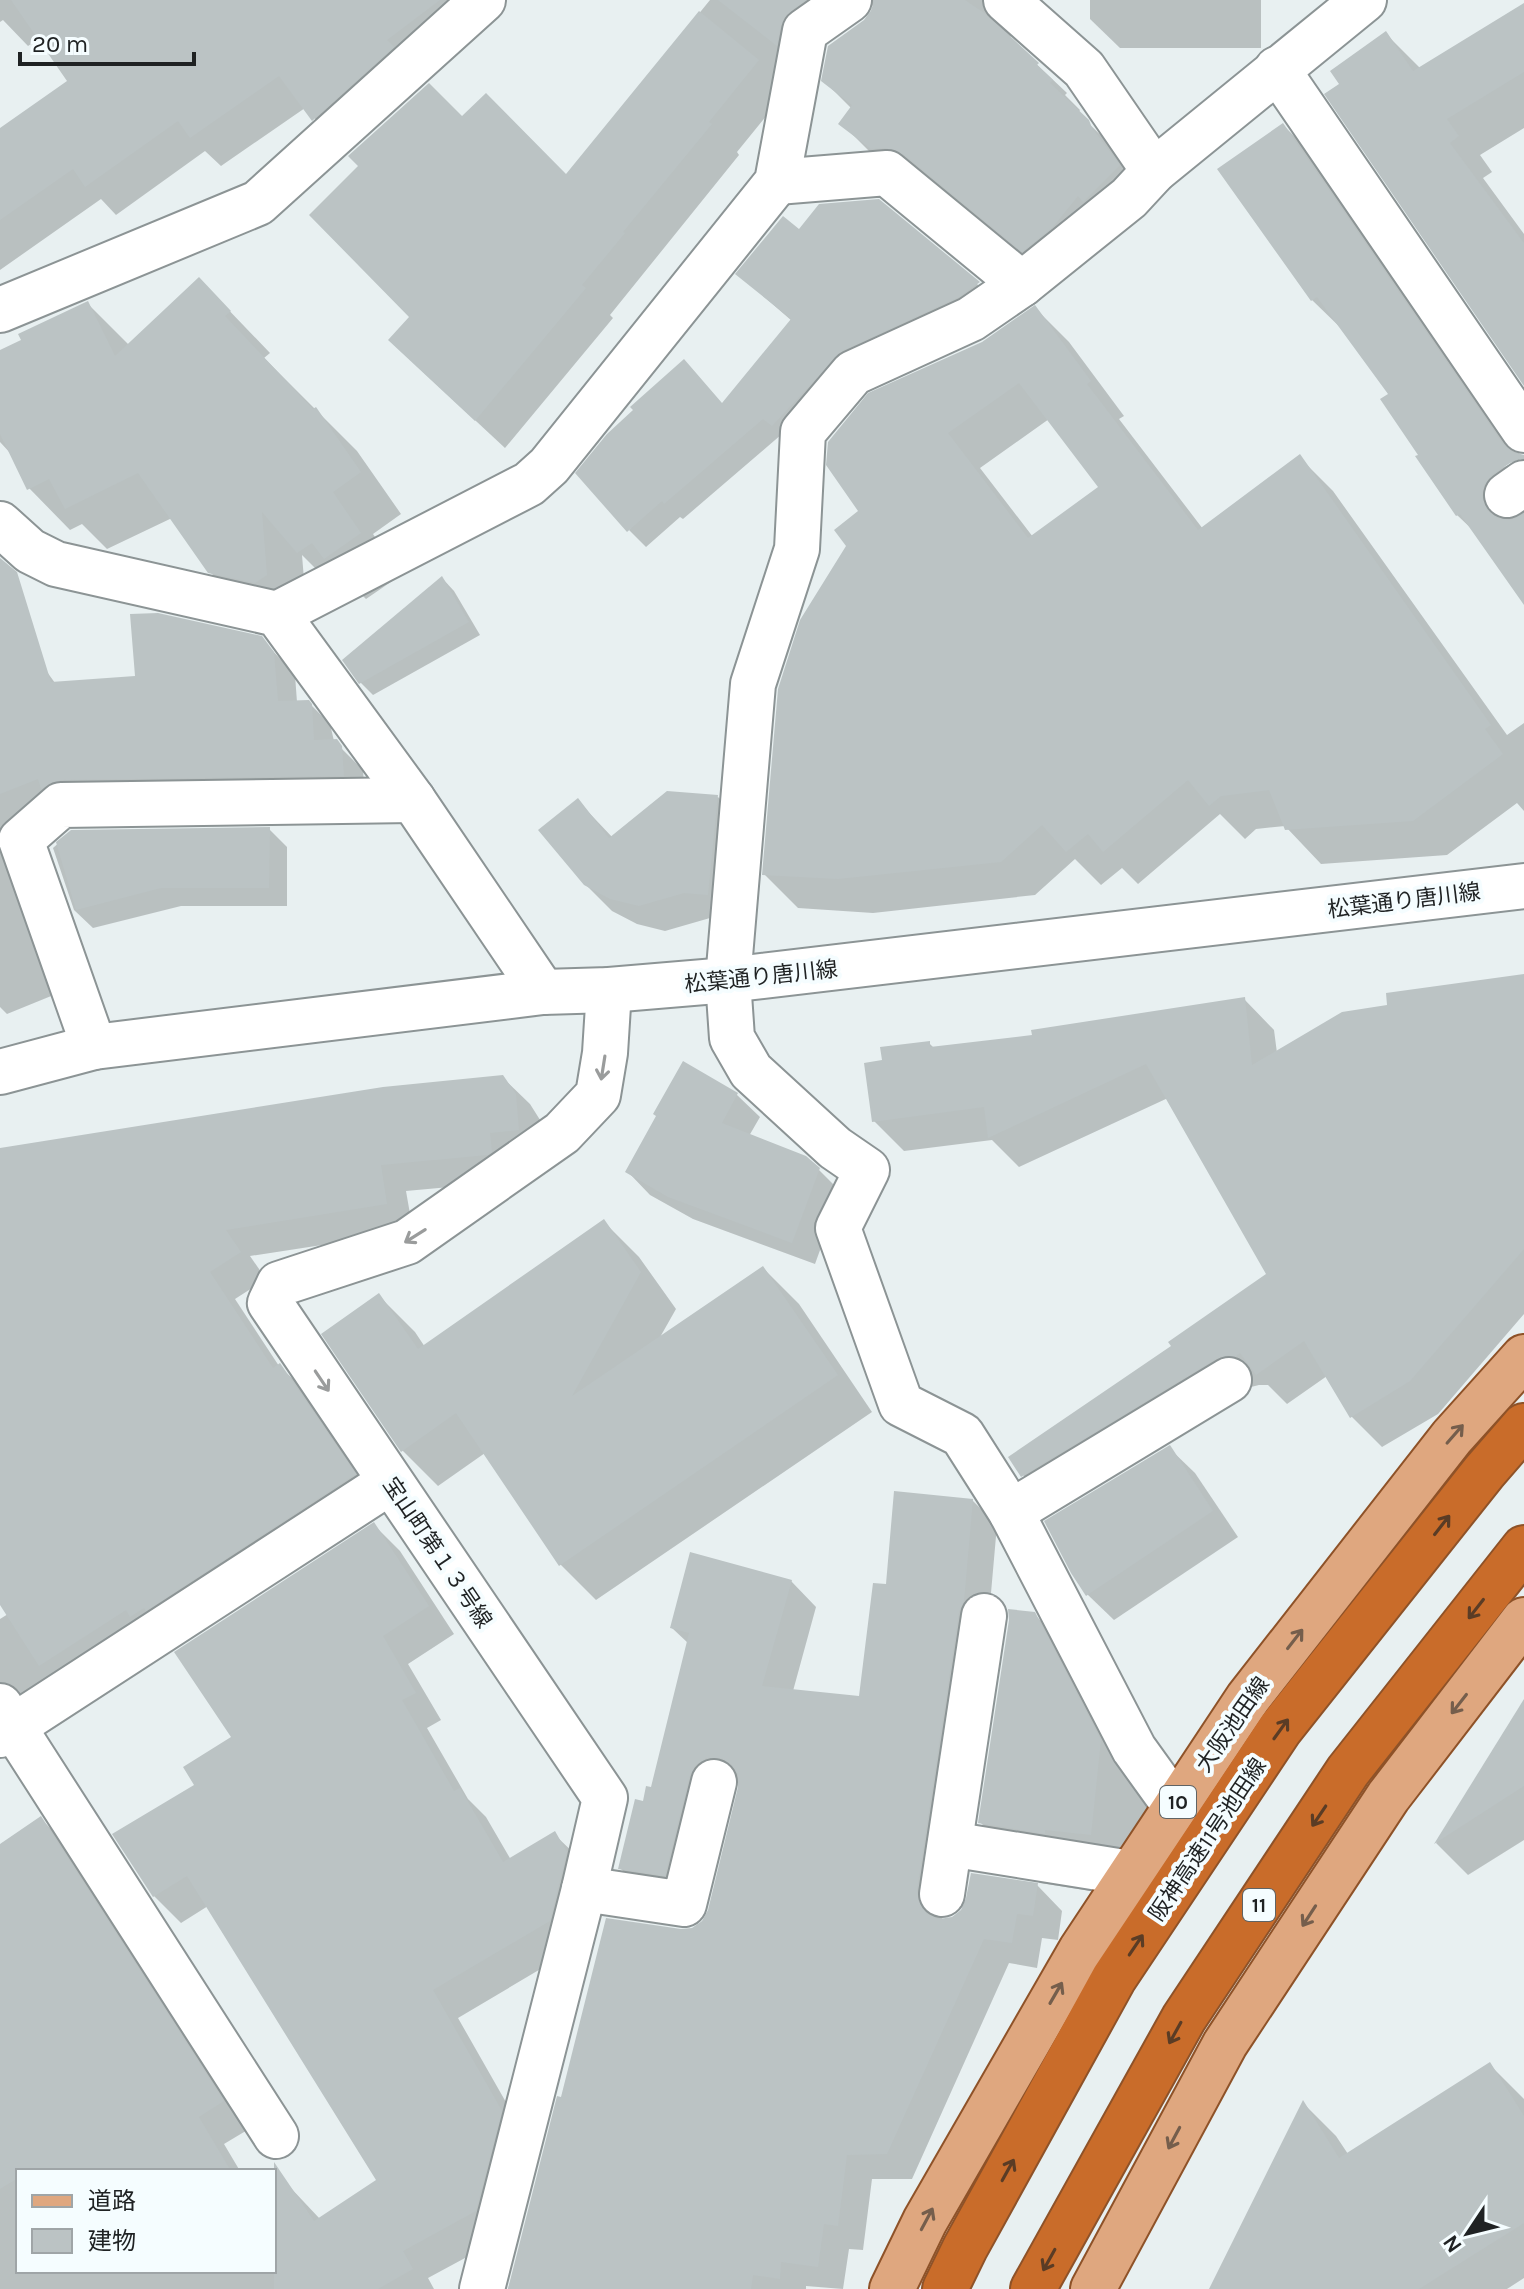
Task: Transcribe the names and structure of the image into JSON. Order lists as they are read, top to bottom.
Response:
{
  "streets": {
    "highway": ["阪神高速11号池田線", "11"],
    "main road": ["大阪池田線", "10"],
    "street": ["松葉通り唐川線", "宝山町第１３号線"]
  },
  "crossings": [
    ["松葉通り唐川線", "宝山町第１３号線"]
  ],
  "legend": ["道路", "建物"],
  "scale_bar": "20 m",
  "north": "bottom left"
}
